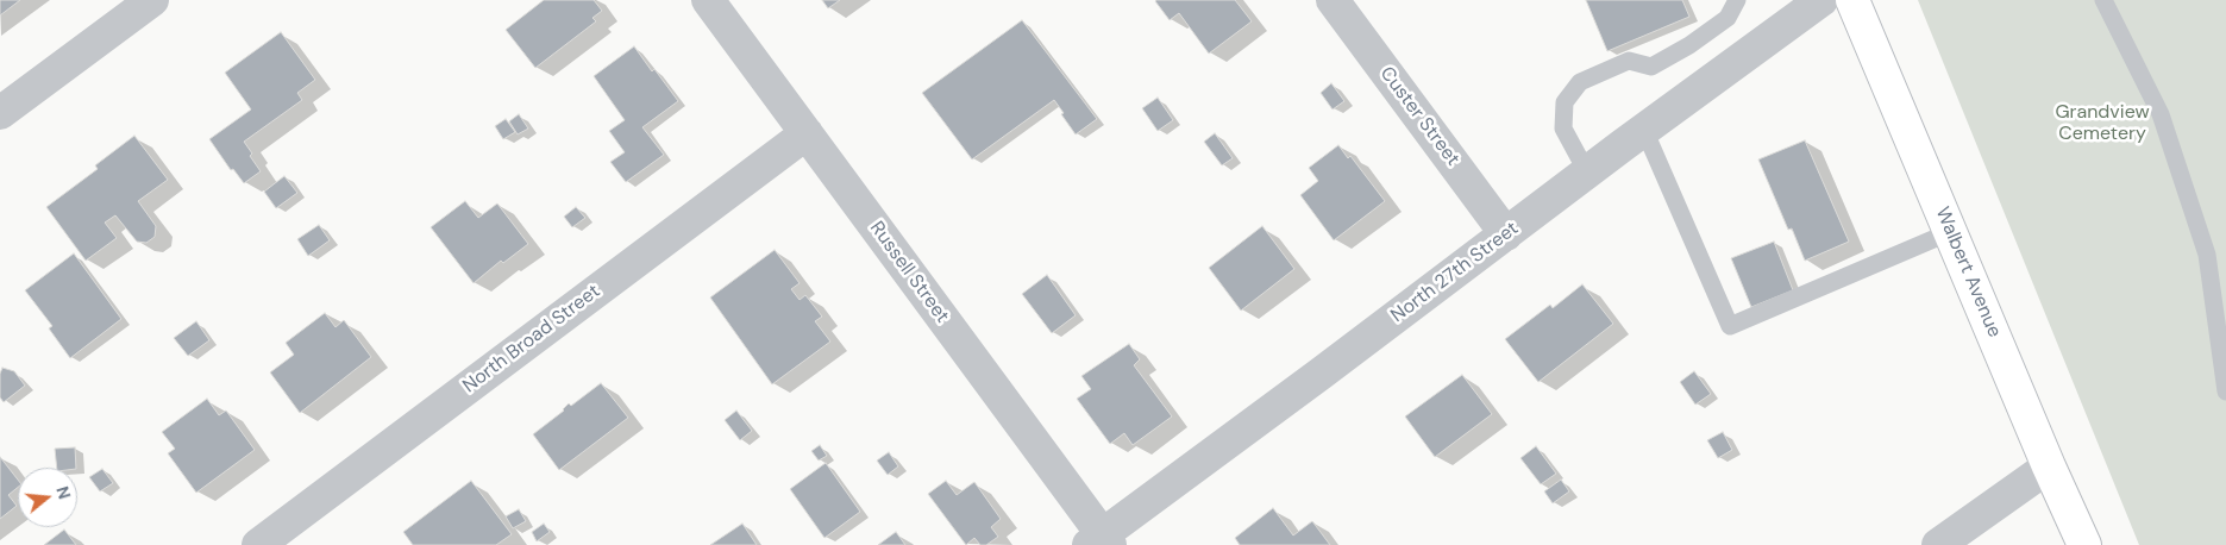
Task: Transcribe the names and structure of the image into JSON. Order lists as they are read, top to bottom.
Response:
{
  "streets": {
    "main road": ["Walbert Avenue"],
    "street": [
      "Custer Street",
      "Russell Street",
      "North 27th Street",
      "North Broad Street"
    ]
  },
  "crossings": [
    ["Custer Street", "North 27th Street"],
    ["Russell Street", "North 27th Street"],
    ["Russell Street", "North Broad Street"]
  ],
  "parks": ["Grandview Cemetery"],
  "north": "right"
}
